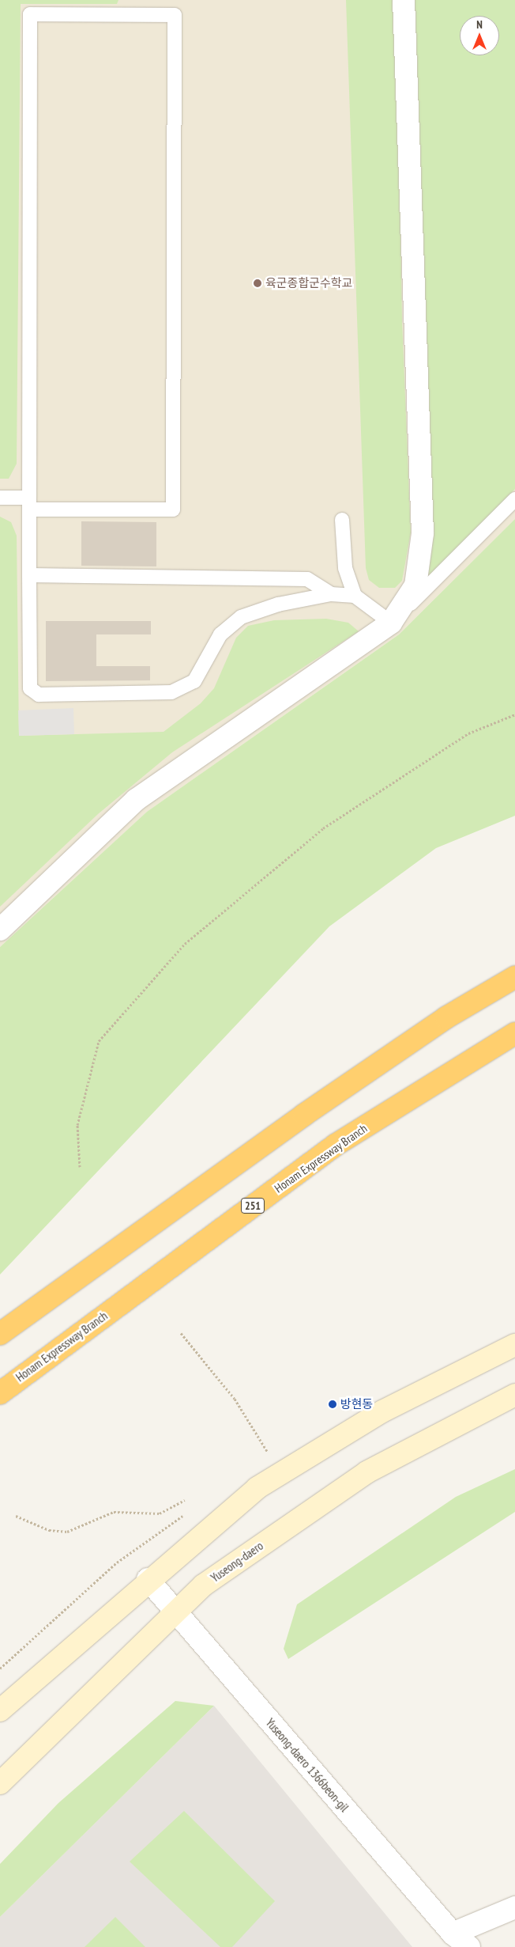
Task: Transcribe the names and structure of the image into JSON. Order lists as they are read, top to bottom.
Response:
{
  "streets": {
    "highway": ["Honam Expressway Branch", "251"],
    "main road": ["Yuseong-daero"],
    "street": ["Yuseong-daero 1366beon-gil"]
  },
  "crossings": [
    ["Yuseong-daero", "Yuseong-daero 1366beon-gil"]
  ],
  "places": ["육군종합군수학교", "방현동"],
  "north": "top"
}
